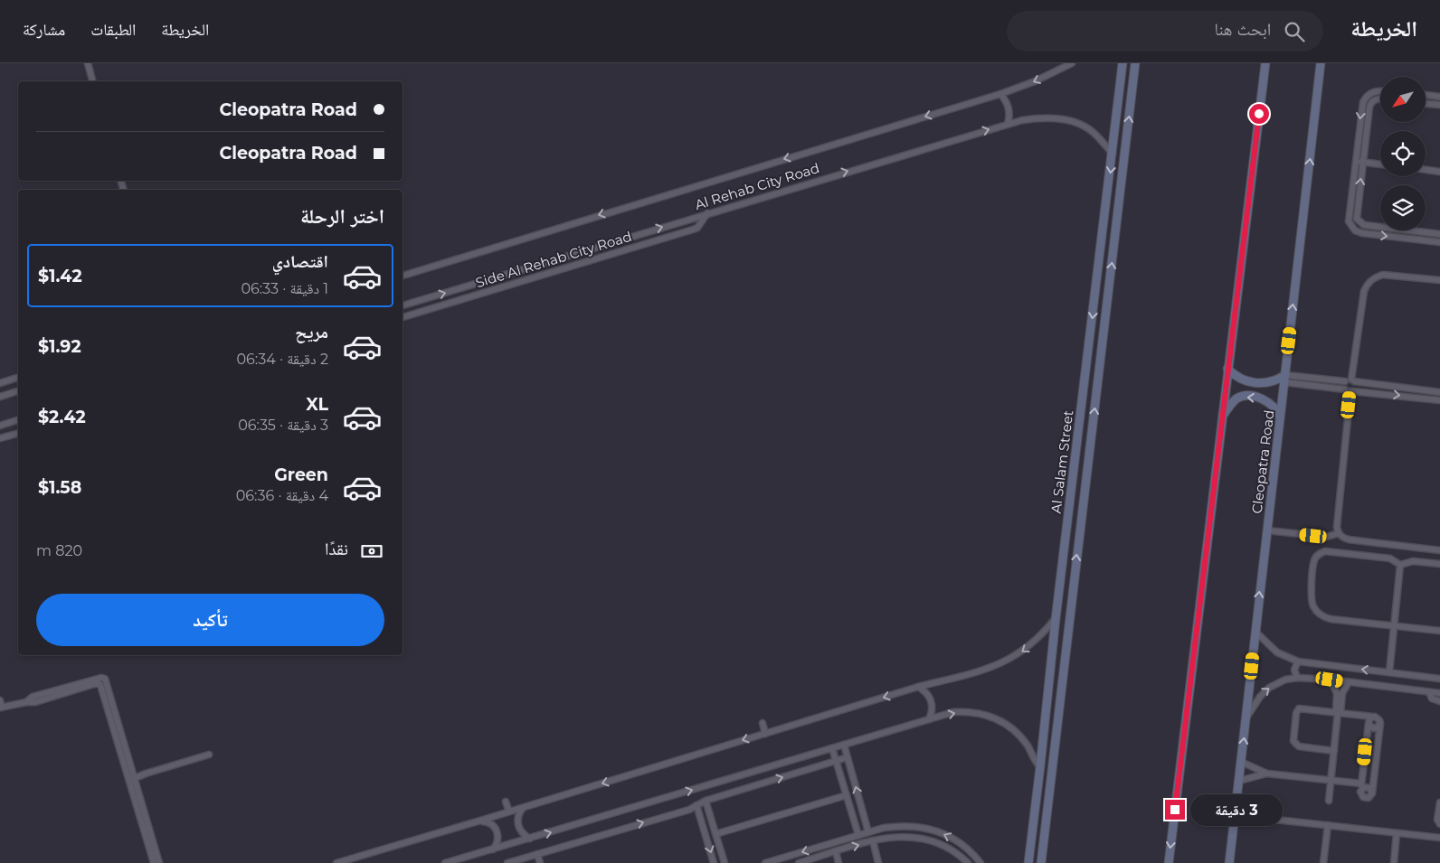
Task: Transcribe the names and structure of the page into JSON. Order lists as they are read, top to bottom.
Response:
{
  "streets": {
    "main road": ["Al Salam Street", "Cleopatra Road"],
    "street": ["Al Rehab City Road", "Side Al Rehab City Road"]
  },
  "crossings": [
    ["Al Rehab City Road", "Side Al Rehab City Road"],
    ["Al Rehab City Road", "Al Salam Street"]
  ],
  "north": "bottom left",
  "page": {
    "header": "الخريطة",
    "search": "ابحث هنا",
    "nav": ["الخريطة", "الطبقات", "مشاركة"],
    "banner": ["Cleopatra Road", "Cleopatra Road"],
    "heading": "اختر الرحلة",
    "list": [
      {
        "name": "اقتصادي",
        "note": "1 دقيقة · 06:33",
        "value": "$1.42"
      },
      {
        "name": "مريح",
        "note": "2 دقيقة · 06:34",
        "value": "$1.92"
      },
      {
        "name": "XL",
        "note": "3 دقيقة · 06:35",
        "value": "$2.42"
      },
      {
        "name": "Green",
        "note": "4 دقيقة · 06:36",
        "value": "$1.58"
      }
    ],
    "pay": ["نقدًا", "820 m"],
    "buttons": "تأكيد",
    "bubble": "3 دقيقة"
  }
}
